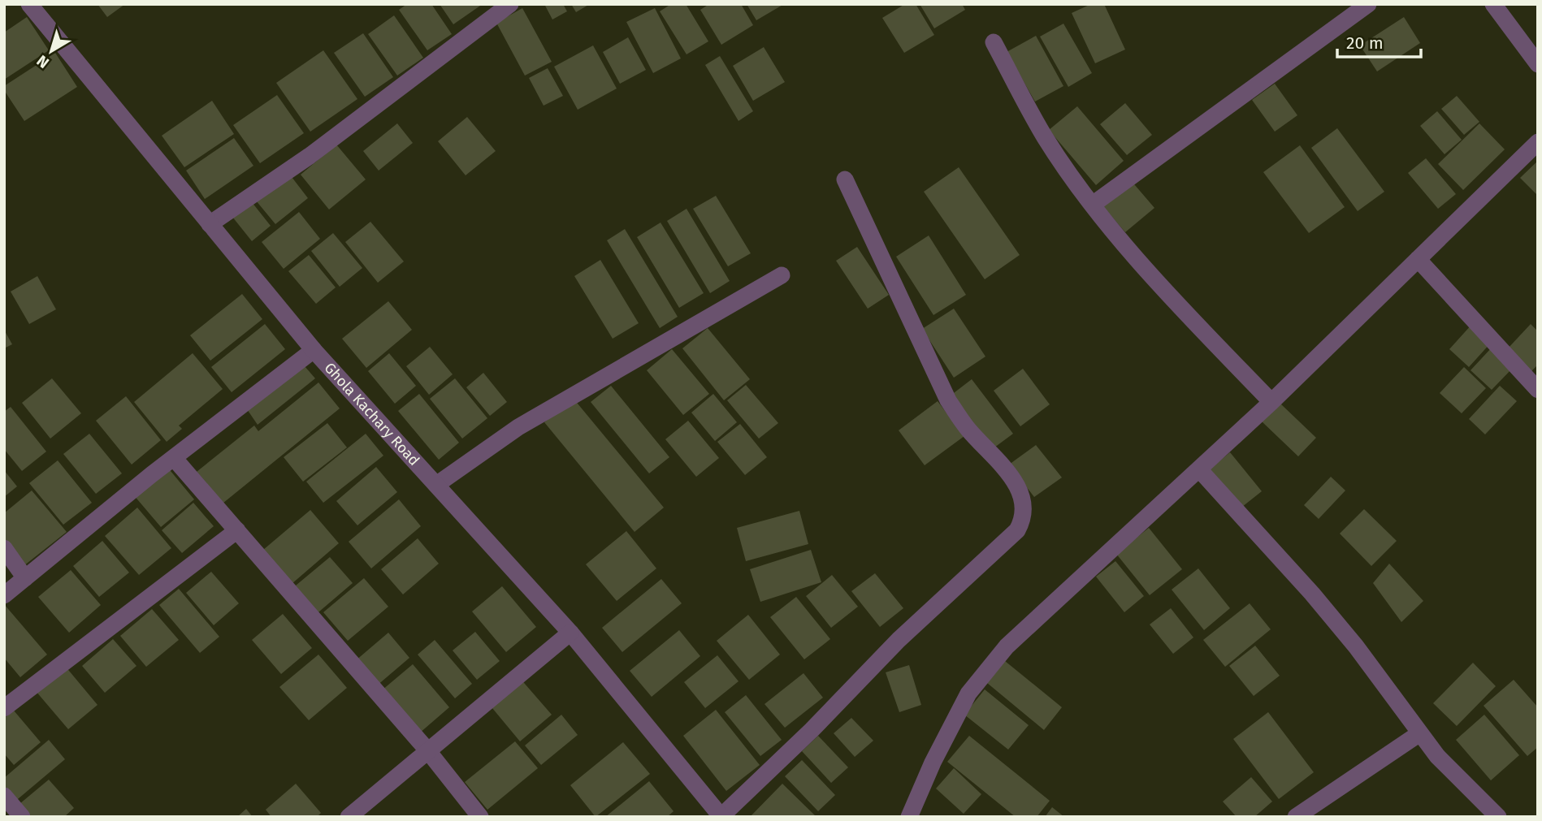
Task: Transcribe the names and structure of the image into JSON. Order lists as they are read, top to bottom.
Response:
{
  "streets": {
    "street": ["Ghola Kachary Road"]
  },
  "scale_bar": "20 m",
  "north": "bottom left"
}
